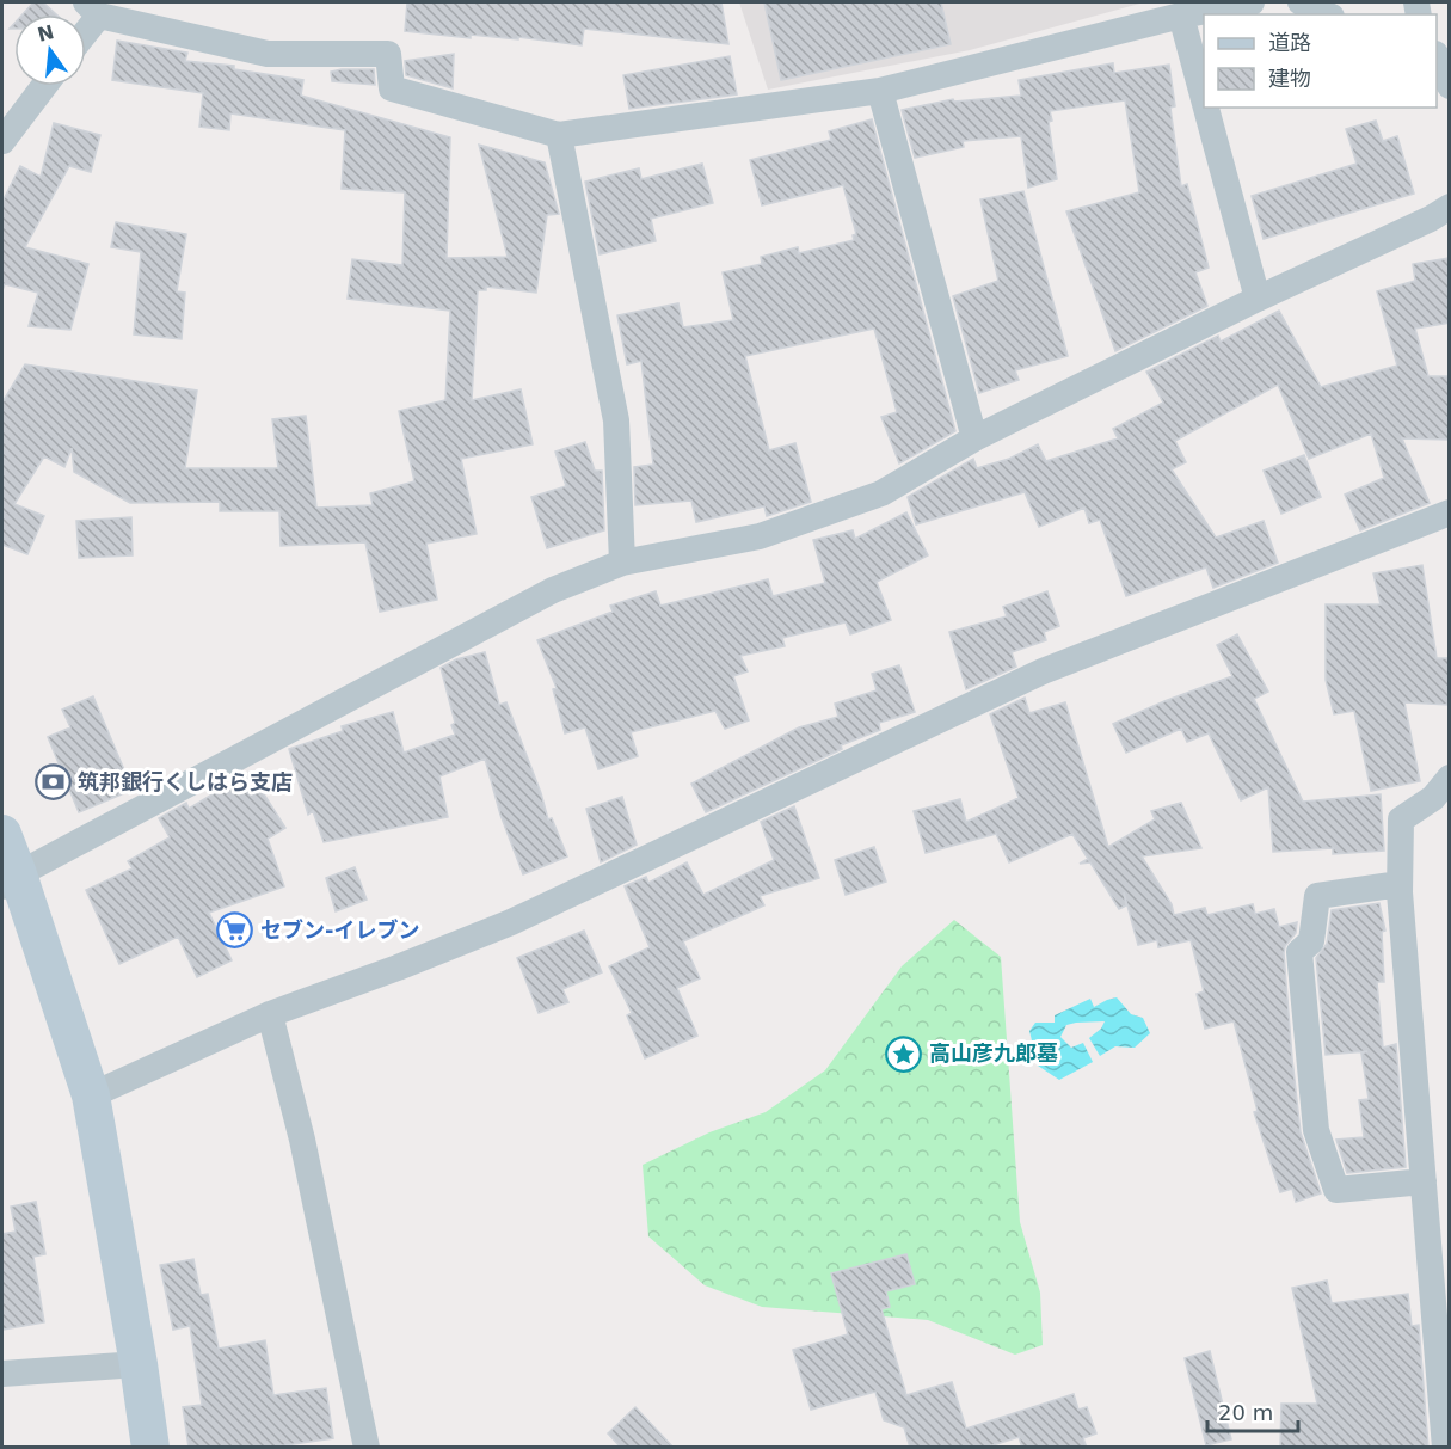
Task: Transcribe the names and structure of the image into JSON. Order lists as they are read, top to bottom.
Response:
{
  "places": {
    "bank": ["筑邦銀行くしはら支店"],
    "supermarket": ["セブン-イレブン"],
    "place": ["高山彦九郎墓"]
  },
  "legend": ["道路", "建物"],
  "scale_bar": "20 m",
  "north": "top"
}
